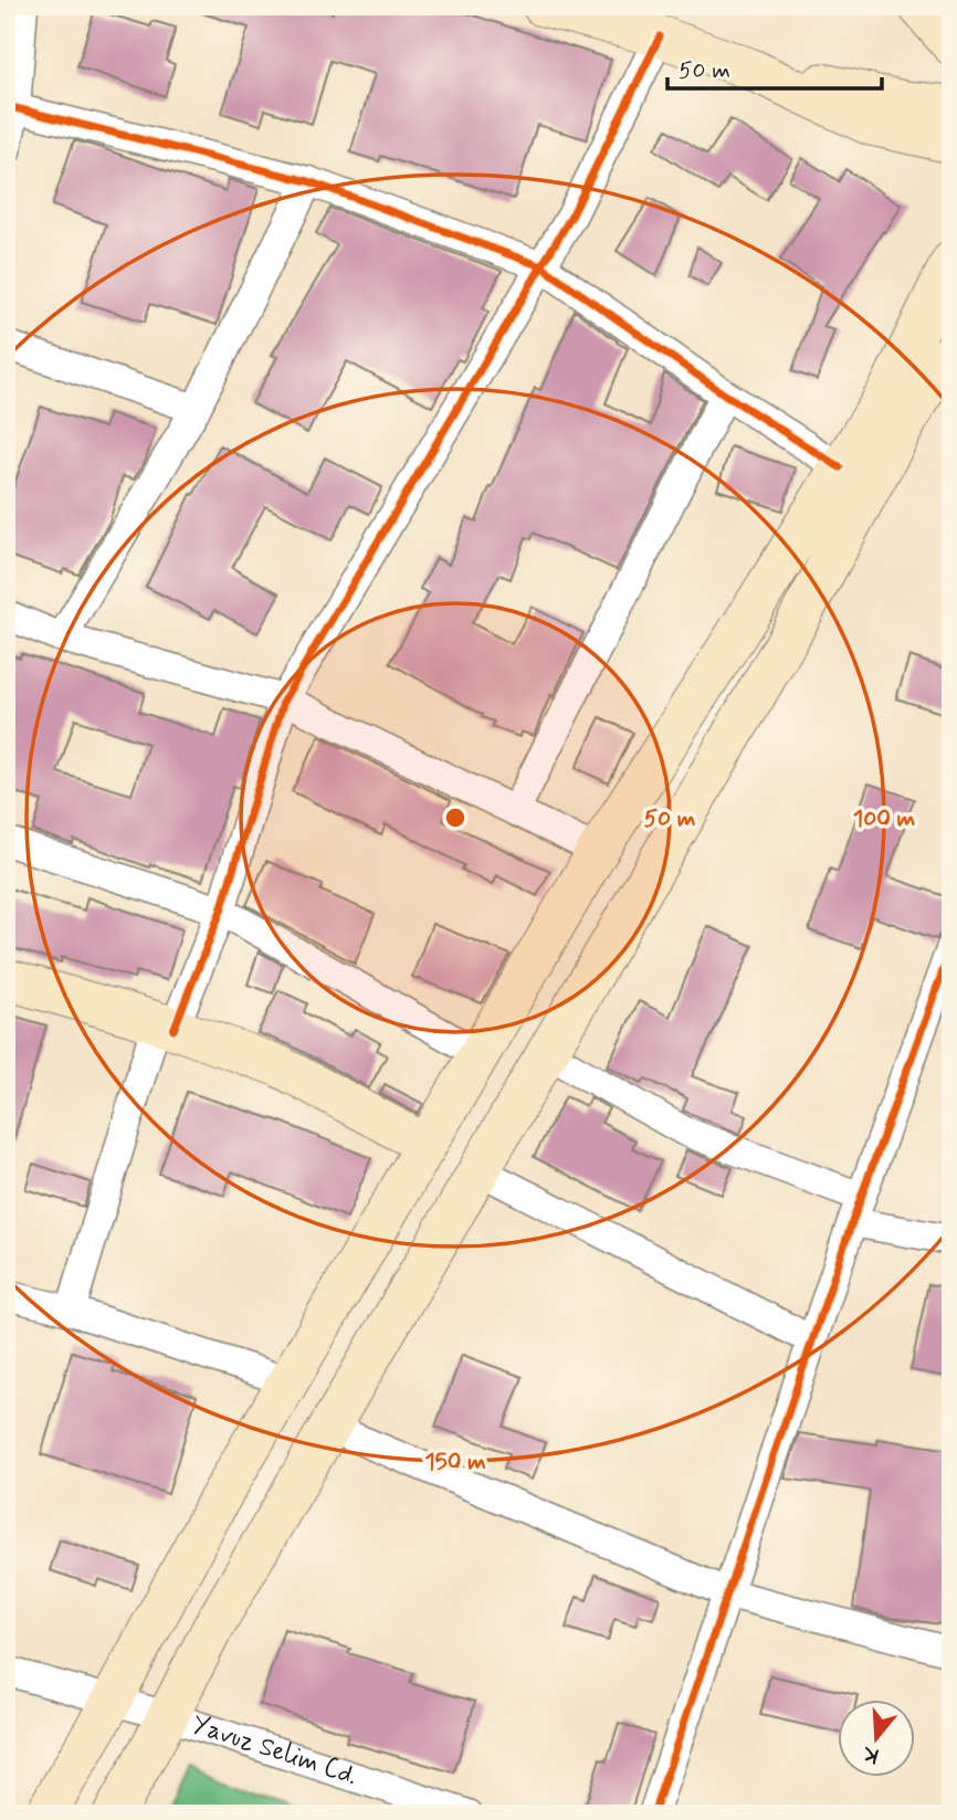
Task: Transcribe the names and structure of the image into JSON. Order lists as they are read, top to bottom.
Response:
{
  "streets": {
    "street": ["Yavuz Selim Cd."]
  },
  "scale_bar": "50 m",
  "north": "bottom",
  "rings": ["50 m", "100 m", "150 m"]
}
